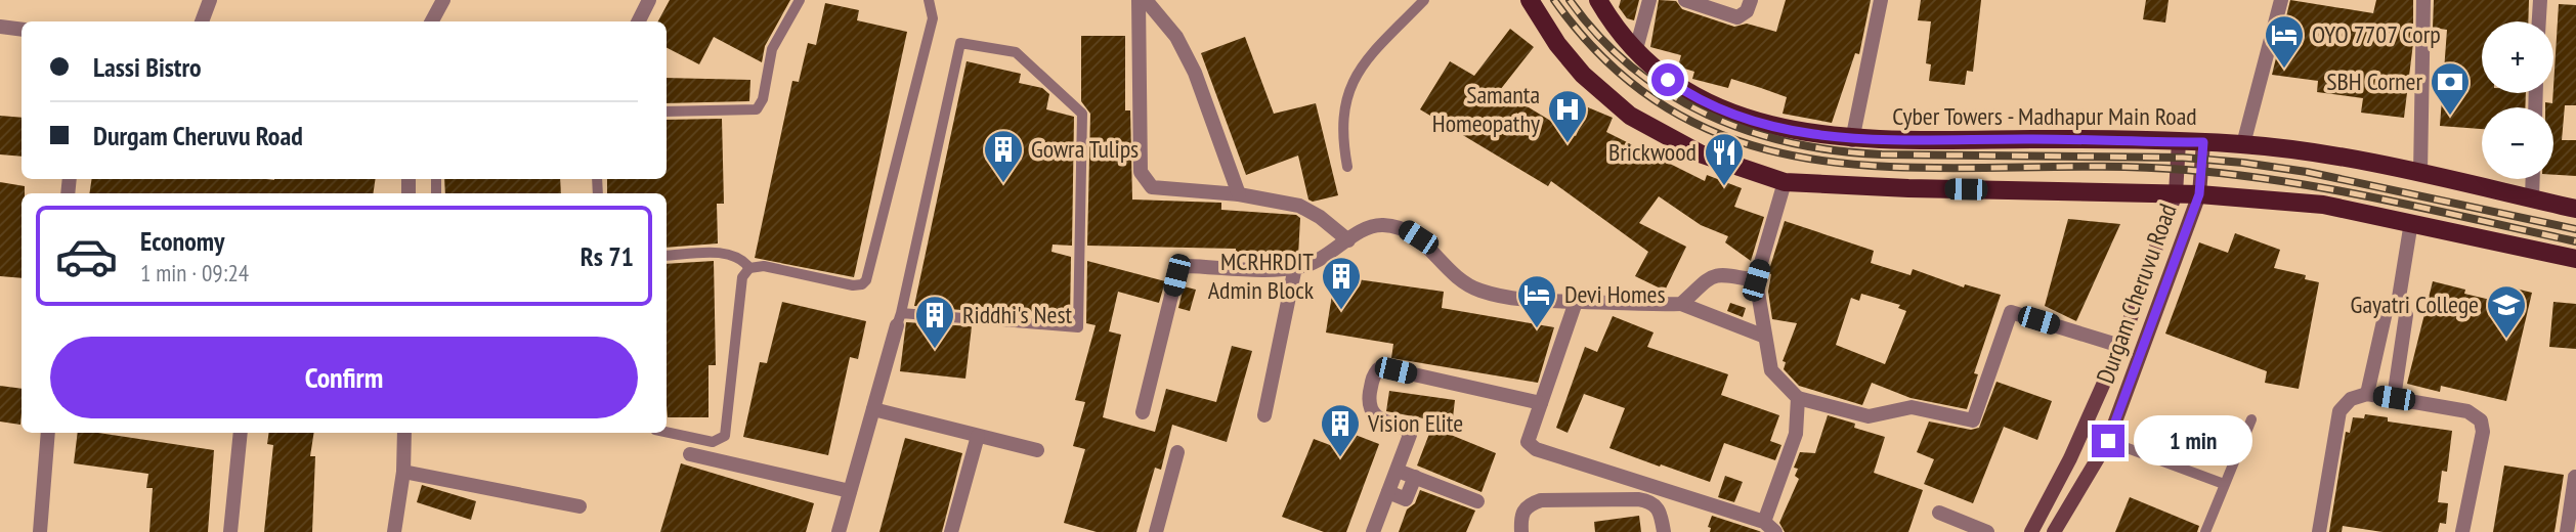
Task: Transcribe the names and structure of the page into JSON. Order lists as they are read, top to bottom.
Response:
{
  "streets": {
    "main road": ["Cyber Towers - Madhapur Main Road", "Durgam Cheruvu Road"]
  },
  "crossings": [
    ["Cyber Towers - Madhapur Main Road", "Durgam Cheruvu Road"]
  ],
  "places": {
    "hotel": ["OYO 7707 Corp", "Devi Homes"],
    "bank": ["SBH Corner"],
    "hospital": ["Samanta Homeopathy"],
    "building": [
      "Gowra Tulips",
      "MCRHRDIT Admin Block",
      "Riddhi's Nest",
      "Vision Elite"
    ],
    "restaurant": ["Brickwood"],
    "school or university": ["Gayatri College"]
  },
  "page": {
    "map_buttons": ["+", "−"],
    "banner": ["Lassi Bistro", "Durgam Cheruvu Road"],
    "list": [
      {
        "name": "Economy",
        "note": "1 min · 09:24",
        "value": "Rs 71"
      }
    ],
    "buttons": "Confirm",
    "bubble": "1 min"
  }
}
